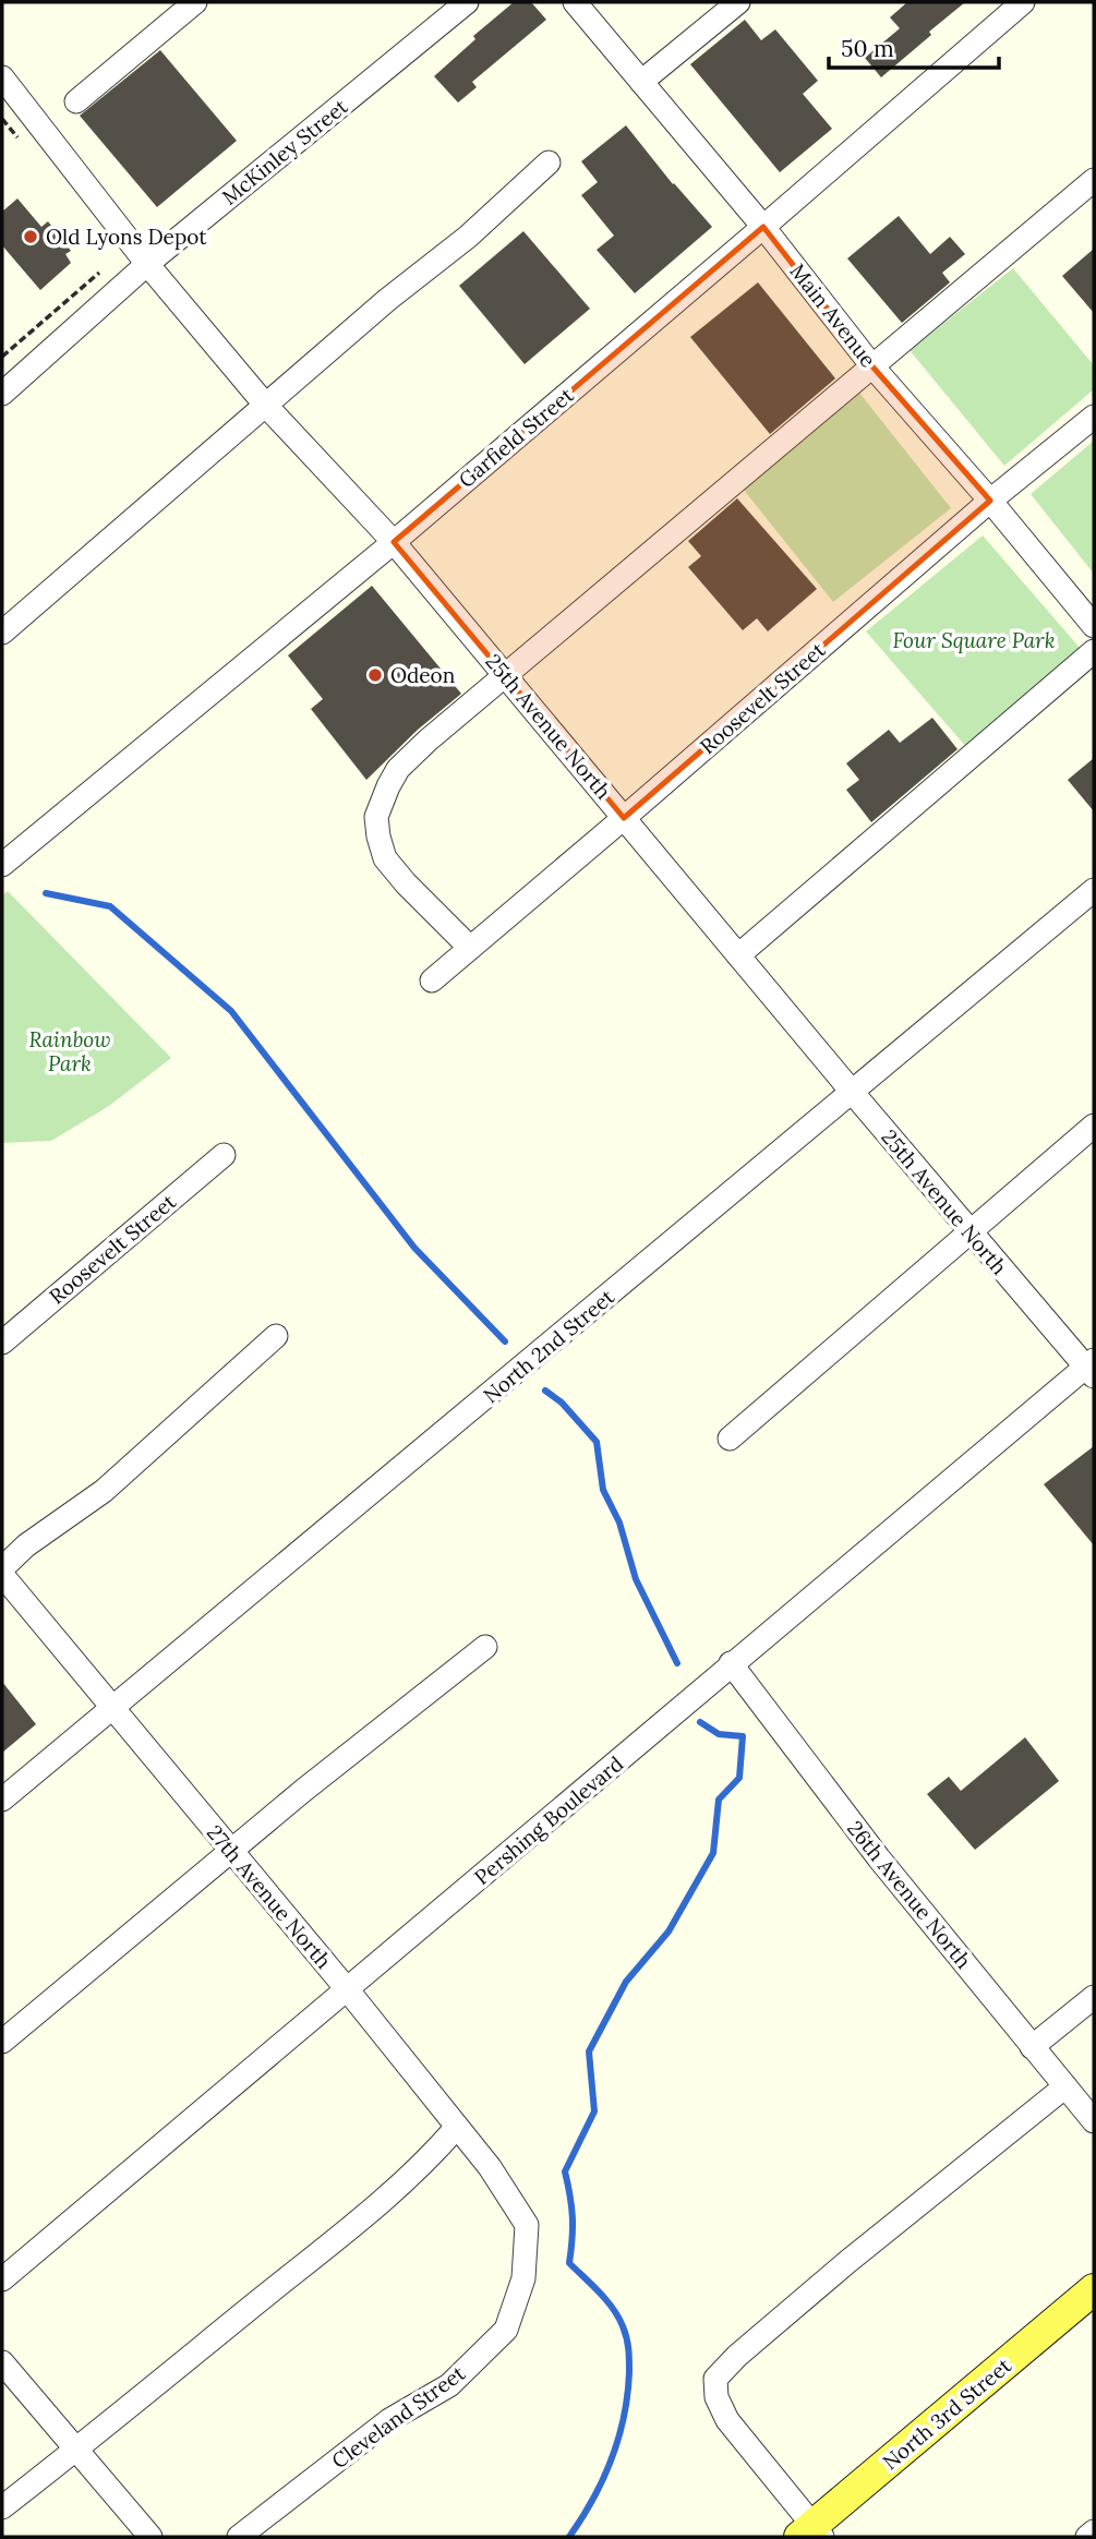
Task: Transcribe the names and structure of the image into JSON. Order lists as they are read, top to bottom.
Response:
{
  "streets": {
    "main road": ["North 3rd Street"],
    "street": [
      "McKinley Street",
      "Main Avenue",
      "Garfield Street",
      "Roosevelt Street",
      "25th Avenue North",
      "North 2nd Street",
      "Pershing Boulevard",
      "26th Avenue North",
      "27th Avenue North",
      "Cleveland Street"
    ]
  },
  "crossings": [
    ["McKinley Street", "25th Avenue North"],
    ["Main Avenue", "Garfield Street"],
    ["Main Avenue", "Roosevelt Street"],
    ["Garfield Street", "25th Avenue North"],
    ["Roosevelt Street", "25th Avenue North"],
    ["25th Avenue North", "North 2nd Street"],
    ["25th Avenue North", "Pershing Boulevard"],
    ["North 2nd Street", "27th Avenue North"],
    ["Pershing Boulevard", "26th Avenue North"],
    ["Pershing Boulevard", "27th Avenue North"],
    ["27th Avenue North", "Cleveland Street"]
  ],
  "parks": ["Four Square Park", "Rainbow Park"],
  "places": ["Old Lyons Depot", "Odeon"],
  "scale_bar": "50 m"
}
